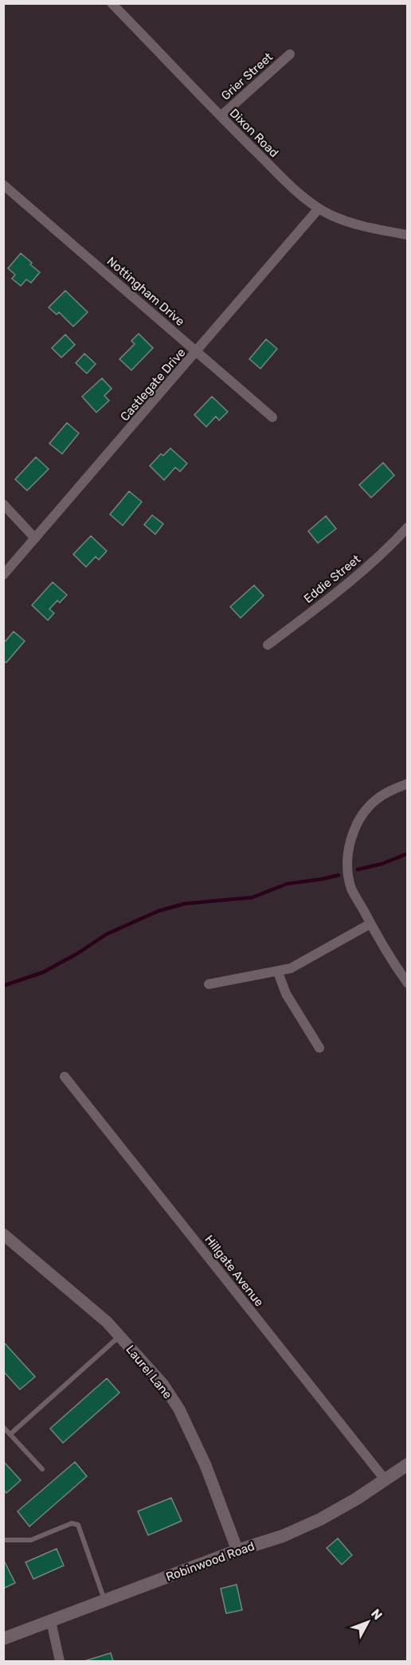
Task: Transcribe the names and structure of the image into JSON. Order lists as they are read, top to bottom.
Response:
{
  "streets": {
    "main road": ["Robinwood Road"],
    "street": [
      "Grier Street",
      "Dixon Road",
      "Nottingham Drive",
      "Castlegate Drive",
      "Eddie Street",
      "Hillgate Avenue",
      "Laurel Lane"
    ]
  },
  "crossings": [
    ["Grier Street", "Dixon Road"],
    ["Dixon Road", "Castlegate Drive"],
    ["Nottingham Drive", "Castlegate Drive"],
    ["Hillgate Avenue", "Robinwood Road"],
    ["Laurel Lane", "Robinwood Road"]
  ],
  "north": "top right"
}
